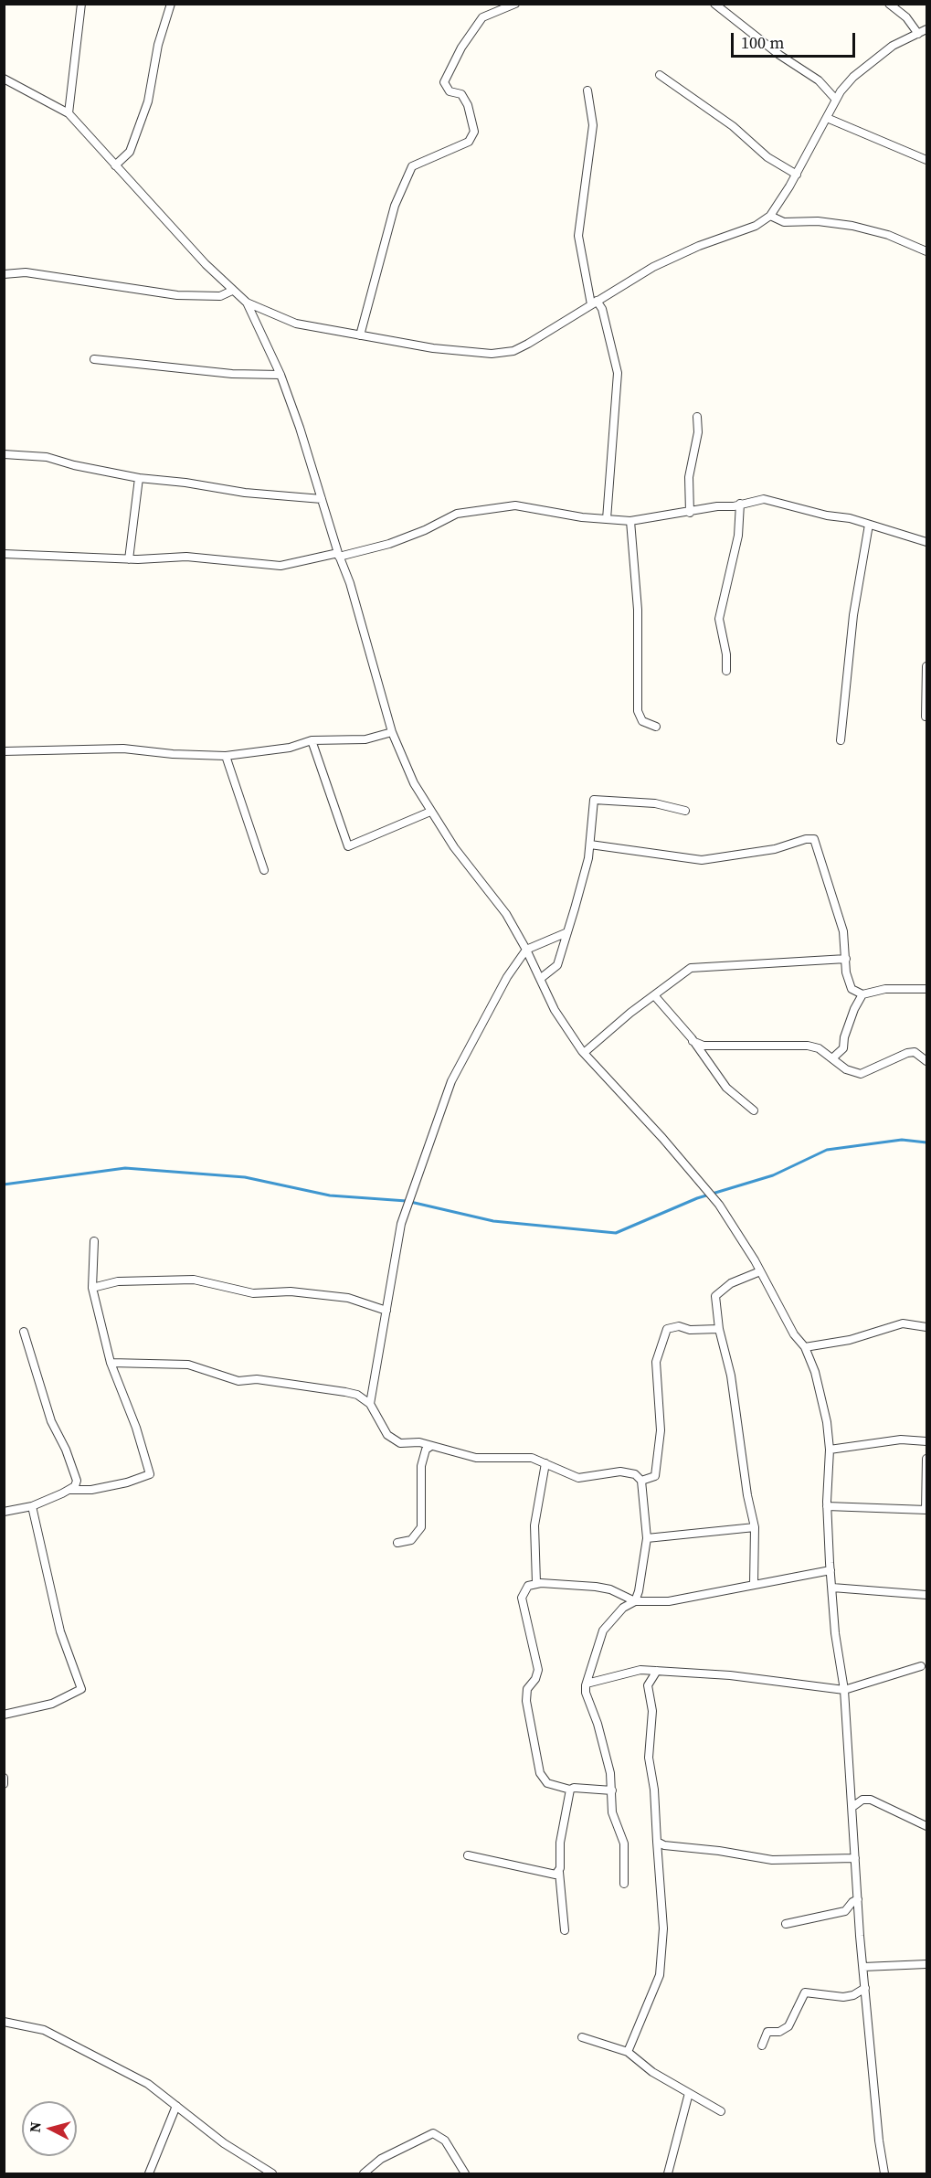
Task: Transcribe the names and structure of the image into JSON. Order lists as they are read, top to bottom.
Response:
{
  "scale_bar": "100 m",
  "north": "left"
}
